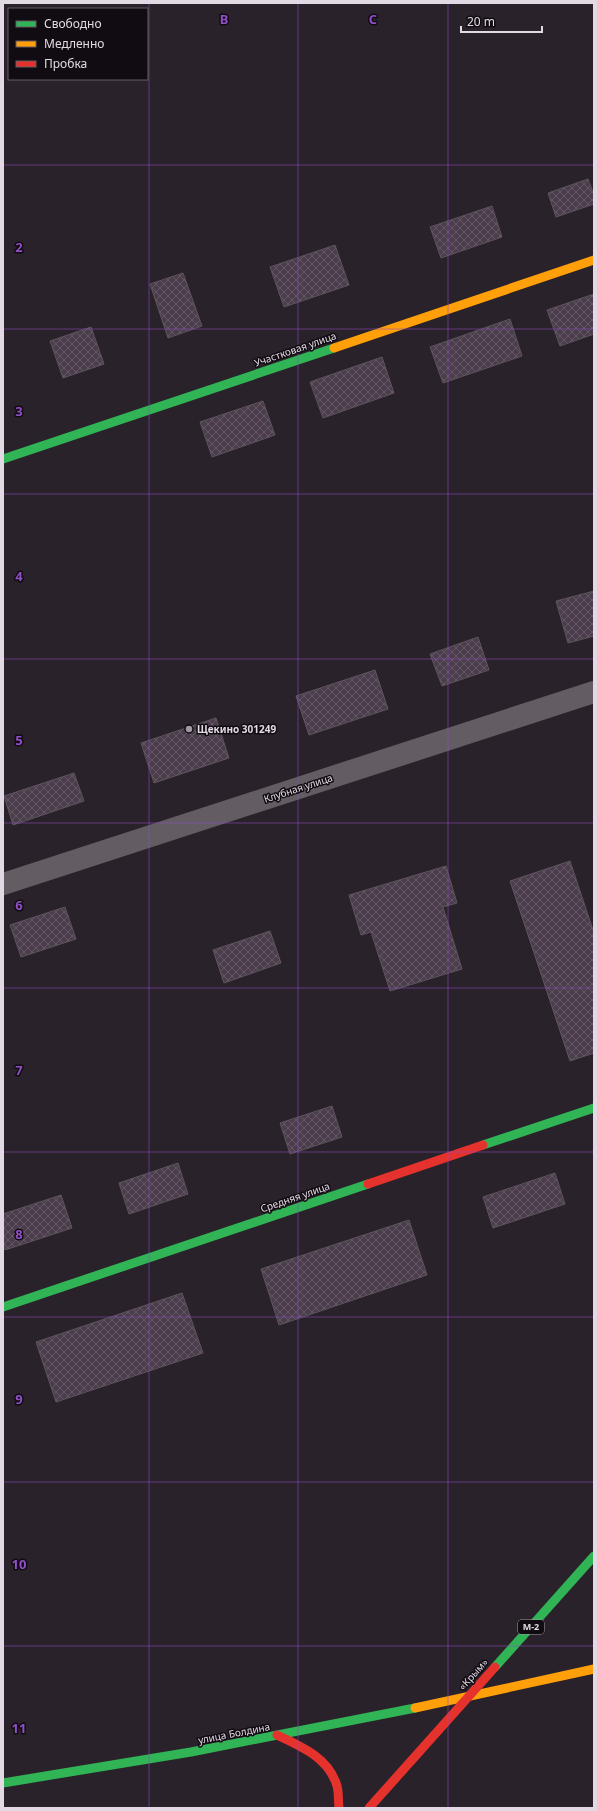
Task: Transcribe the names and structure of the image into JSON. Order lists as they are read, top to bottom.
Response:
{
  "streets": {
    "main road": [
      "Участковая улица",
      "Средняя улица",
      "М-2",
      "«Крым»",
      "улица Болдина"
    ],
    "street": ["Клубная улица"]
  },
  "crossings": [
    ["«Крым»", "улица Болдина"]
  ],
  "places": ["Щекино 301249"],
  "legend": ["Свободно", "Медленно", "Пробка"],
  "scale_bar": "20 m",
  "grid": {
    "columns": ["B", "C"],
    "rows": [
      "2",
      "3",
      "4",
      "5",
      "6",
      "7",
      "8",
      "9",
      "10",
      "11"
    ]
  }
}
